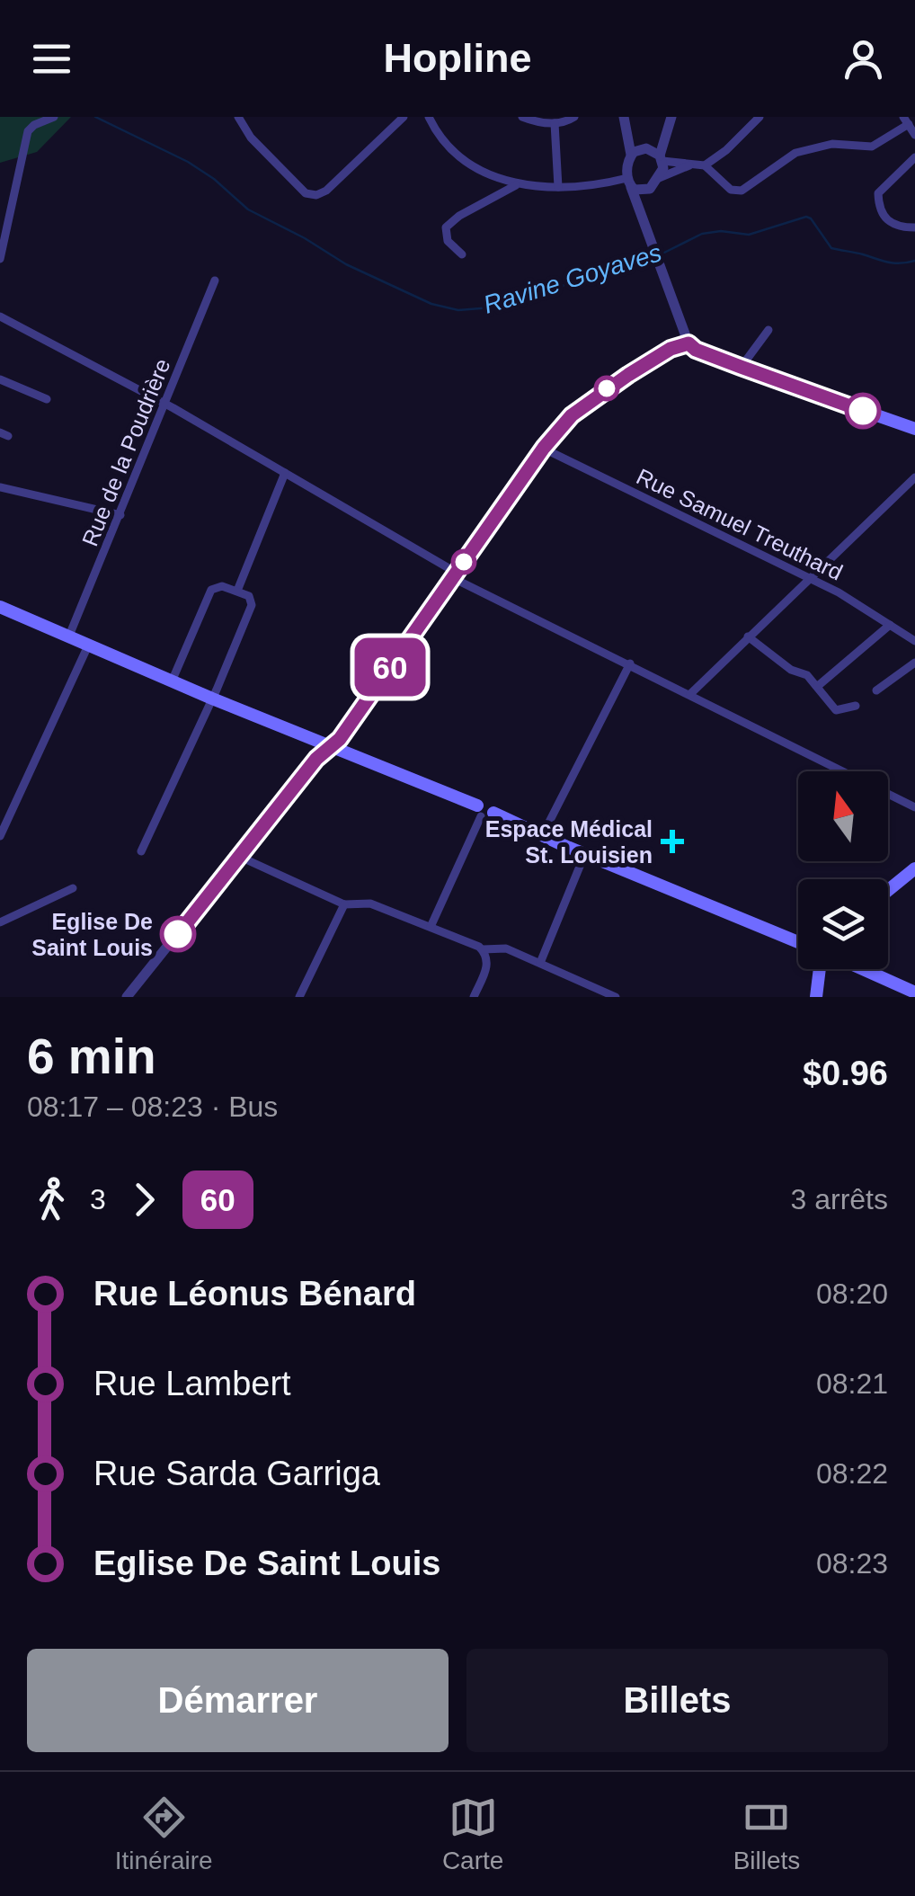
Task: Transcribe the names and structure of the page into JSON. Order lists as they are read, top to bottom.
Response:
{
  "streets": {
    "street": ["Rue de la Poudrière", "Rue Samuel Treuthard"]
  },
  "water": ["Ravine Goyaves"],
  "places": {
    "health": ["Espace Médical St. Louisien"],
    "other": ["Eglise De Saint Louis"]
  },
  "lines": ["bus line 60"],
  "north": "top",
  "page": {
    "header": "Hopline",
    "on_map": "60",
    "heading": ["6 min", "08:17 – 08:23 · Bus", "$0.96"],
    "legs": ["3", "60", "3 arrêts"],
    "list": [
      {
        "name": "Rue Léonus Bénard",
        "value": "08:20"
      },
      {
        "name": "Rue Lambert",
        "value": "08:21"
      },
      {
        "name": "Rue Sarda Garriga",
        "value": "08:22"
      },
      {
        "name": "Eglise De Saint Louis",
        "value": "08:23"
      }
    ],
    "buttons": ["Démarrer", "Billets"],
    "tabs": ["Itinéraire", "Carte", "Billets"]
  }
}
